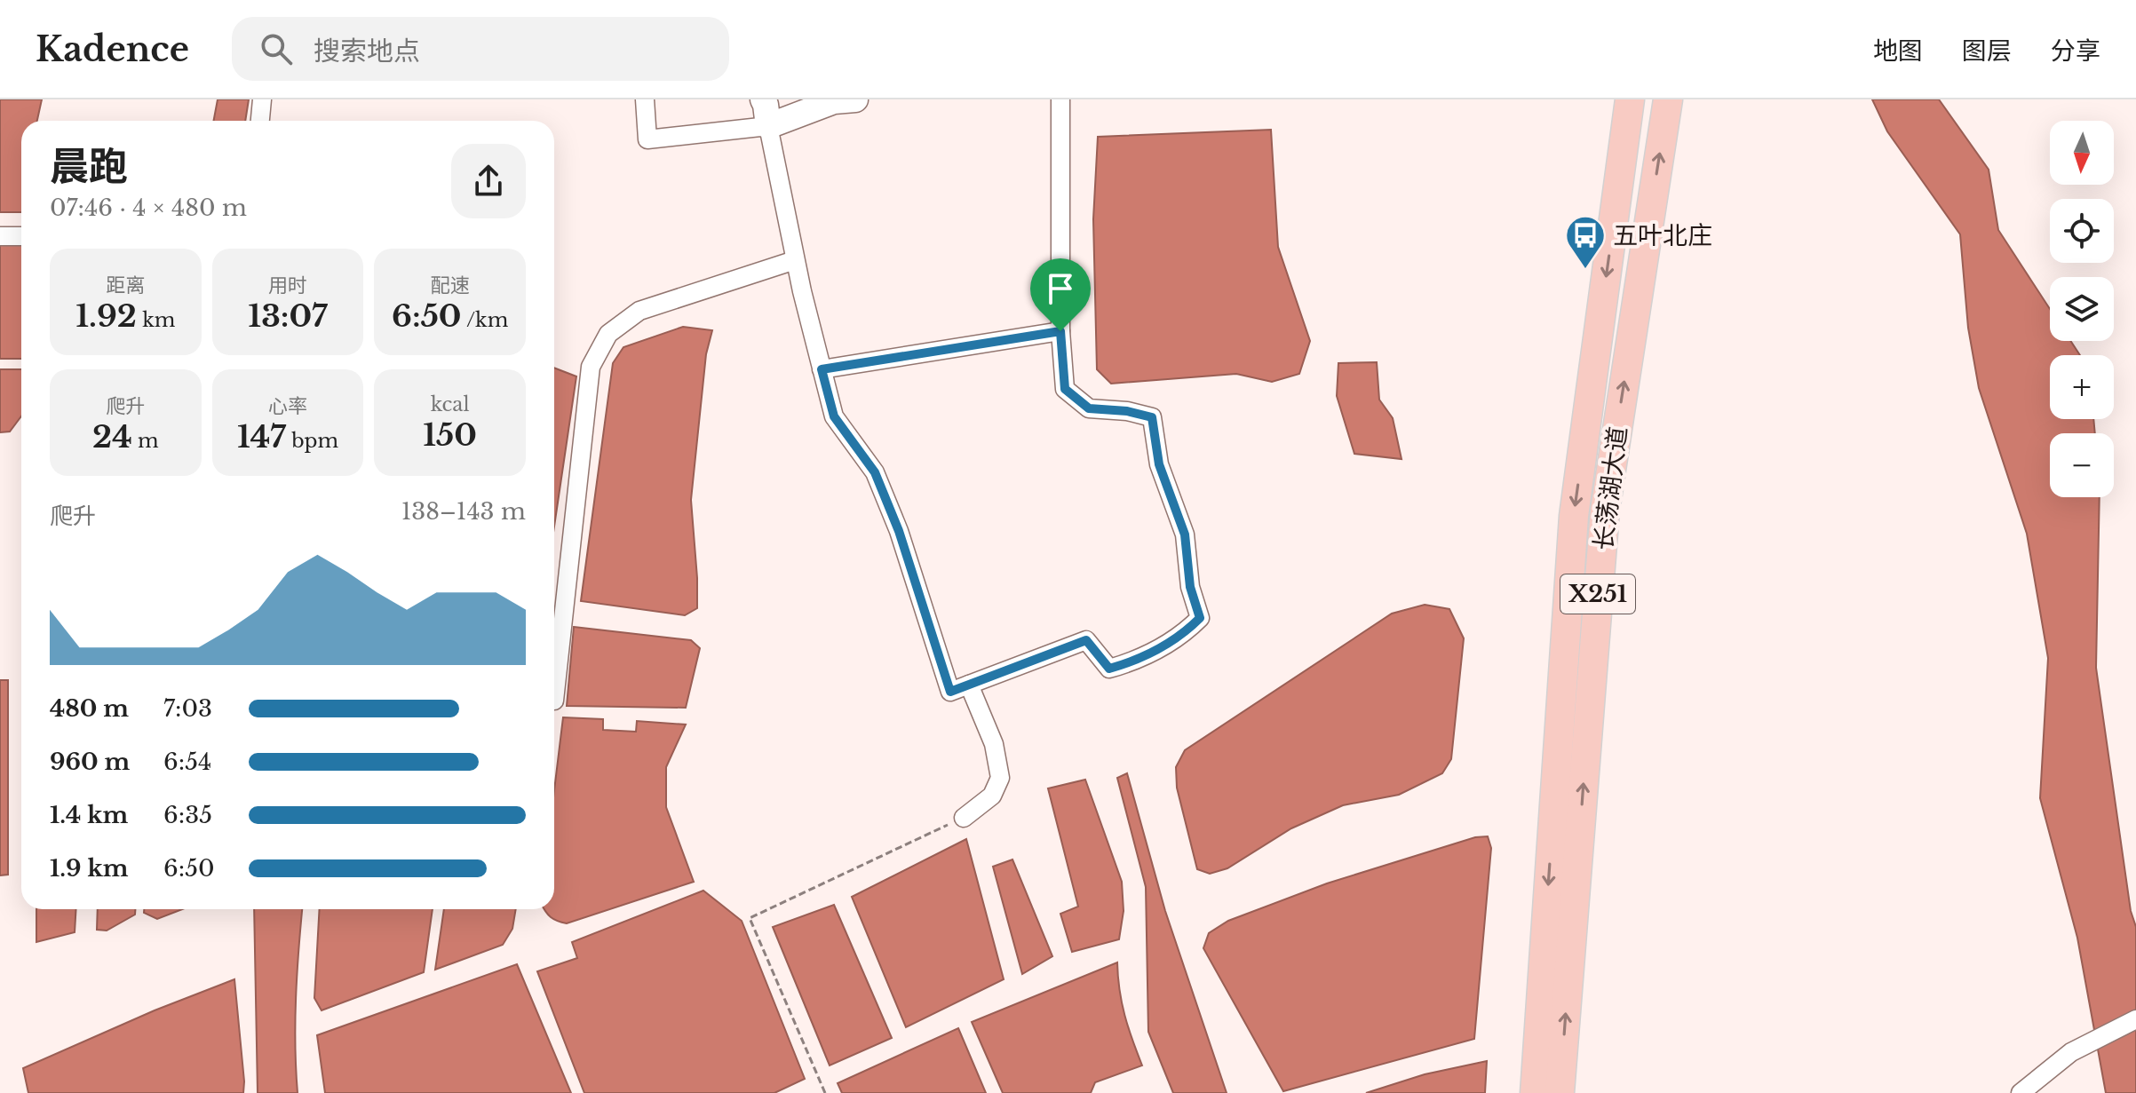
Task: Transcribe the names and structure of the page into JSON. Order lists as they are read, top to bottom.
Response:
{
  "streets": {
    "main road": ["长荡湖大道", "X251"]
  },
  "places": {
    "bus stop": ["五叶北庄"]
  },
  "north": "bottom",
  "page": {
    "header": "Kadence",
    "search": "搜索地点",
    "nav": ["地图", "图层", "分享"],
    "map_buttons": ["+", "−"],
    "heading": ["晨跑", "07:46 · 4 × 480 m"],
    "stats": [
      ["距离", "1.92 km"],
      ["用时", "13:07"],
      ["配速", "6:50 /km"],
      ["爬升", "24 m"],
      ["心率", "147 bpm"],
      ["kcal", "150"]
    ],
    "chart": ["爬升", "138–143 m"],
    "list": [
      {
        "name": "480 m",
        "note": "7:03"
      },
      {
        "name": "960 m",
        "note": "6:54"
      },
      {
        "name": "1.4 km",
        "note": "6:35"
      },
      {
        "name": "1.9 km",
        "note": "6:50"
      }
    ]
  }
}
